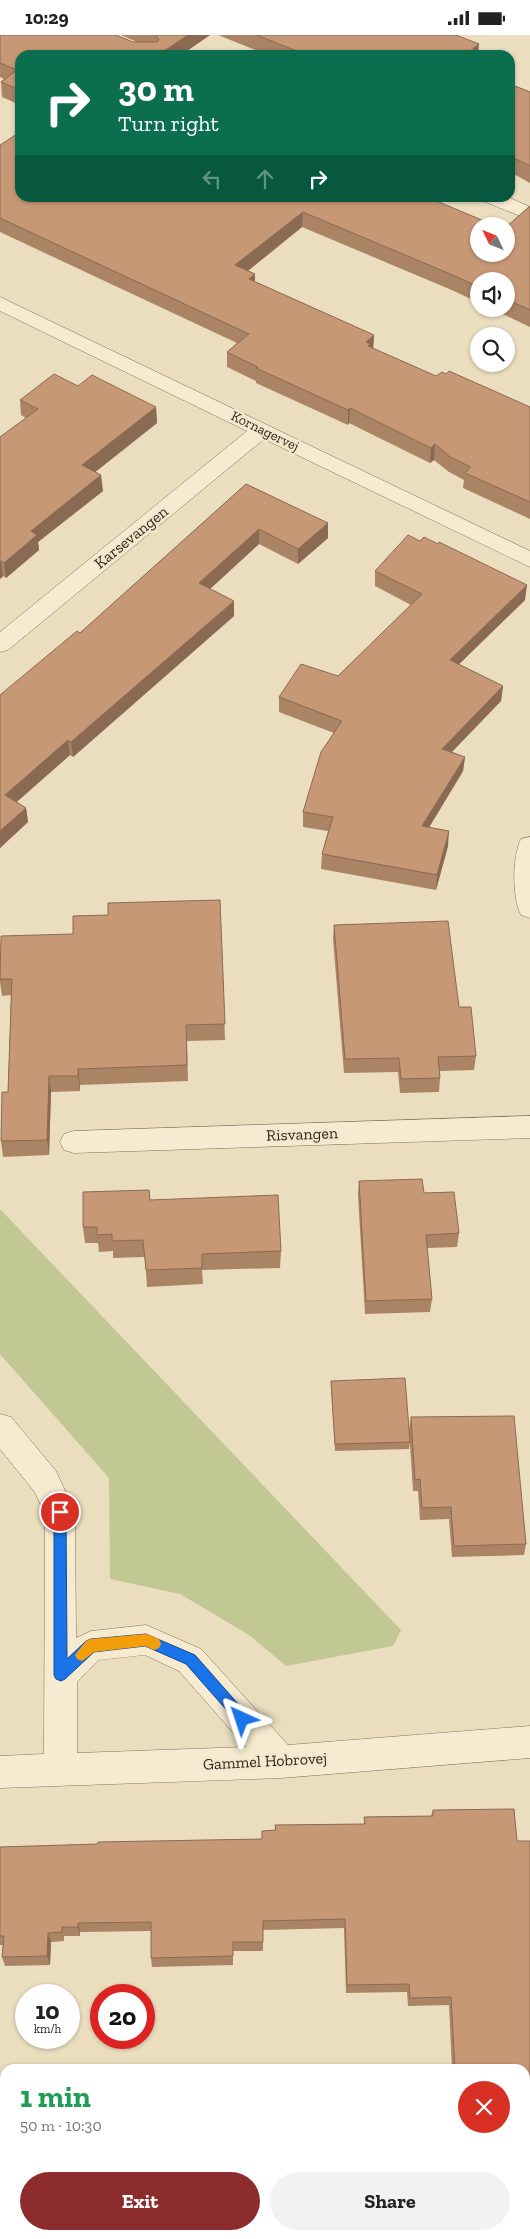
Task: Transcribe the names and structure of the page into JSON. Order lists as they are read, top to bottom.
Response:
{
  "streets": {
    "street": [
      "Kornagervej",
      "Karsevangen",
      "Risvangen",
      "Gammel Hobrovej"
    ]
  },
  "crossings": [
    ["Kornagervej", "Karsevangen"]
  ],
  "north": "top left",
  "page": {
    "status": "10:29",
    "turn": ["30 m", "Turn right"],
    "speed": "10 km/h",
    "limit": "20",
    "heading": ["1 min", "50 m · 10:30"],
    "buttons": ["Exit", "Share"]
  }
}
